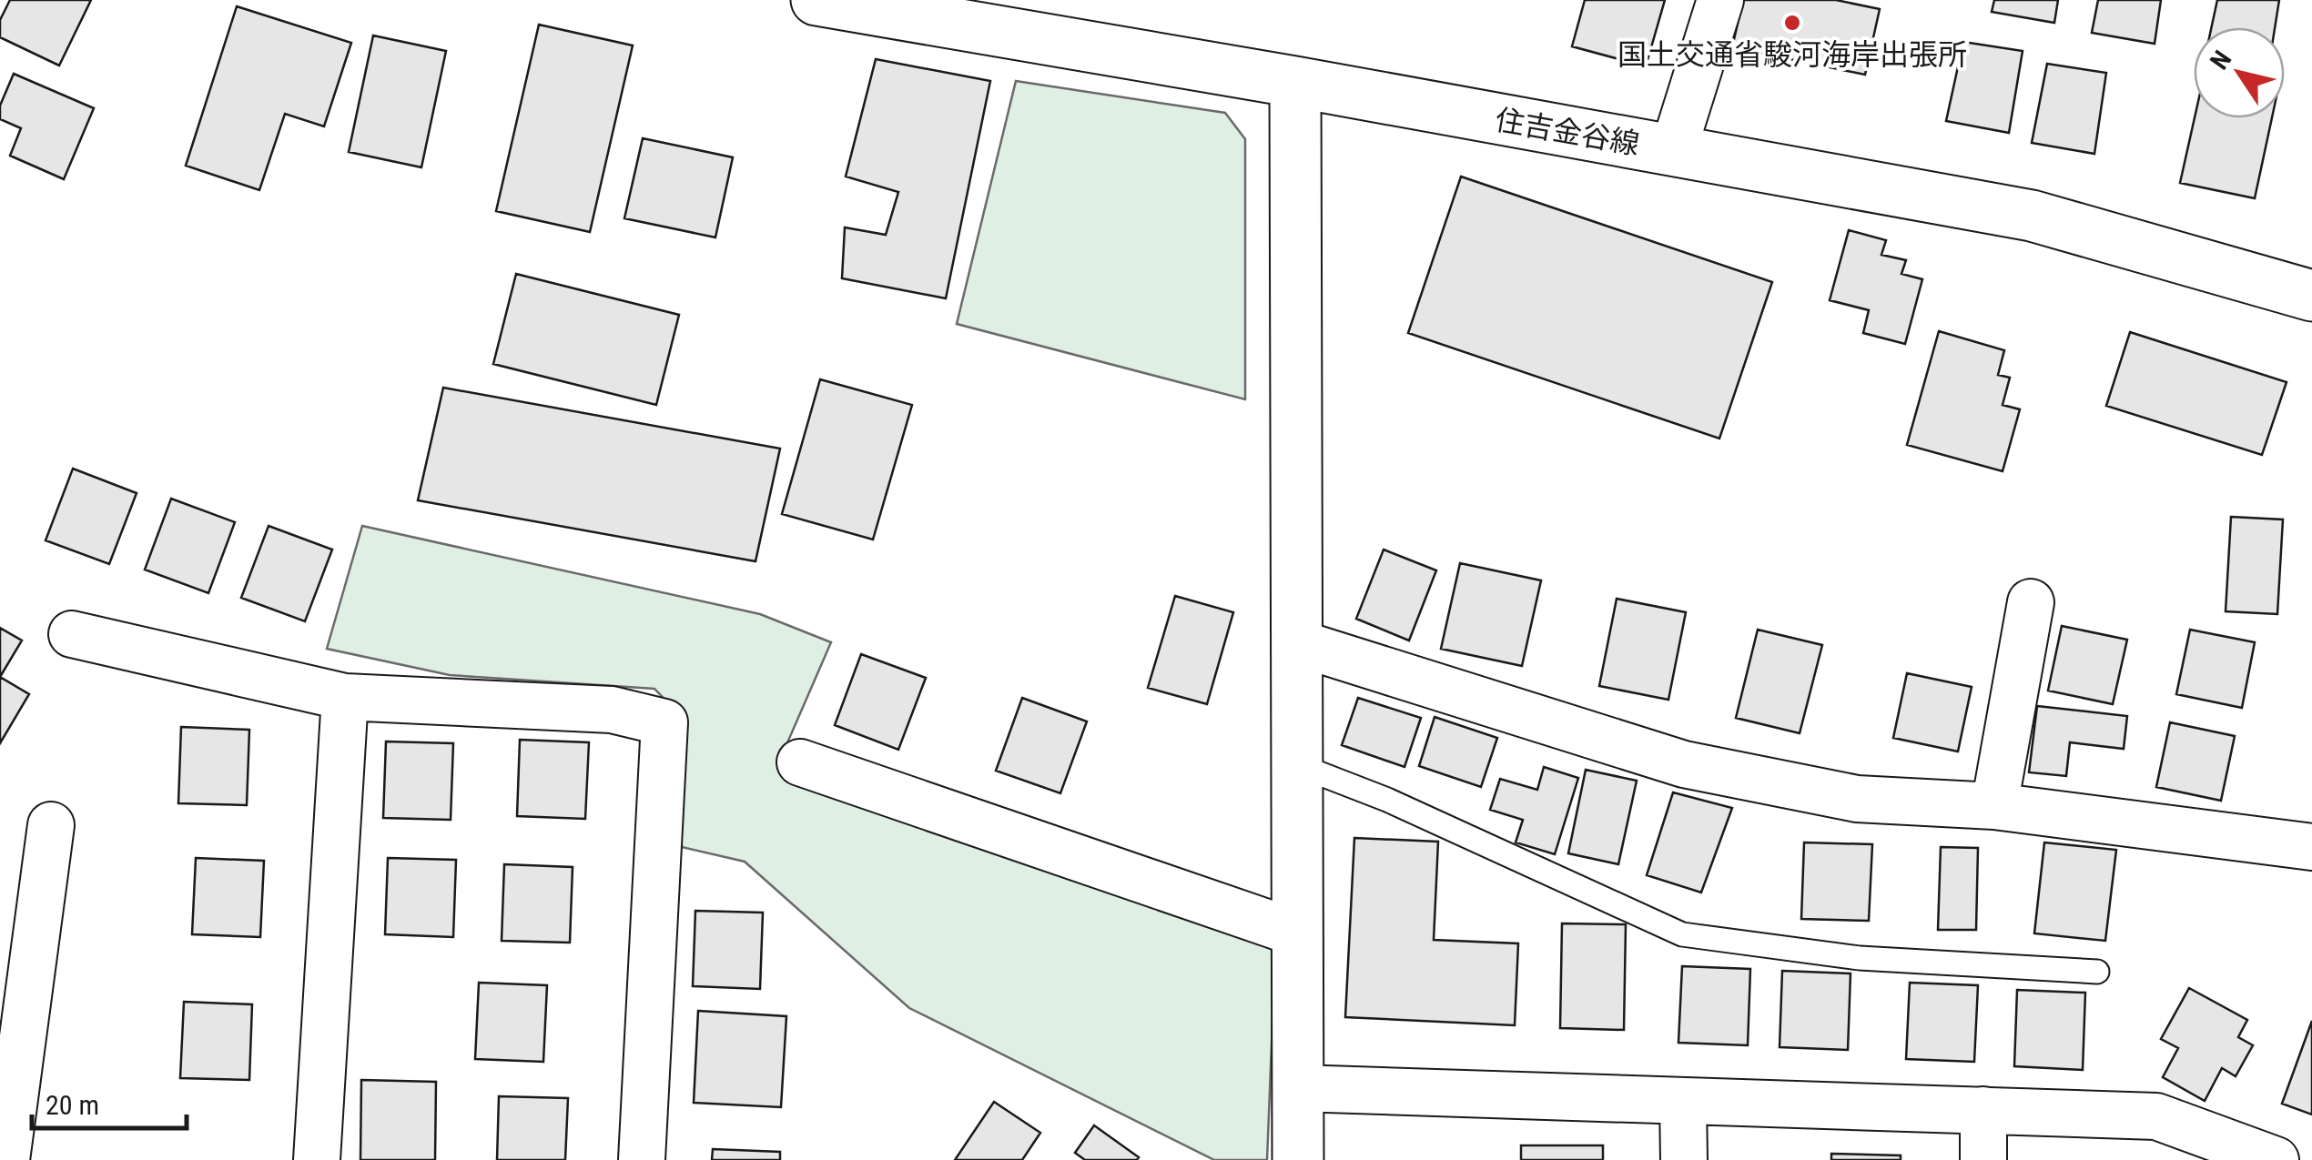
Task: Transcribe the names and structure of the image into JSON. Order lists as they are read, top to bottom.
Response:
{
  "streets": {
    "main road": ["住吉金谷線"]
  },
  "places": ["国土交通省駿河海岸出張所"],
  "scale_bar": "20 m",
  "north": "top left"
}
